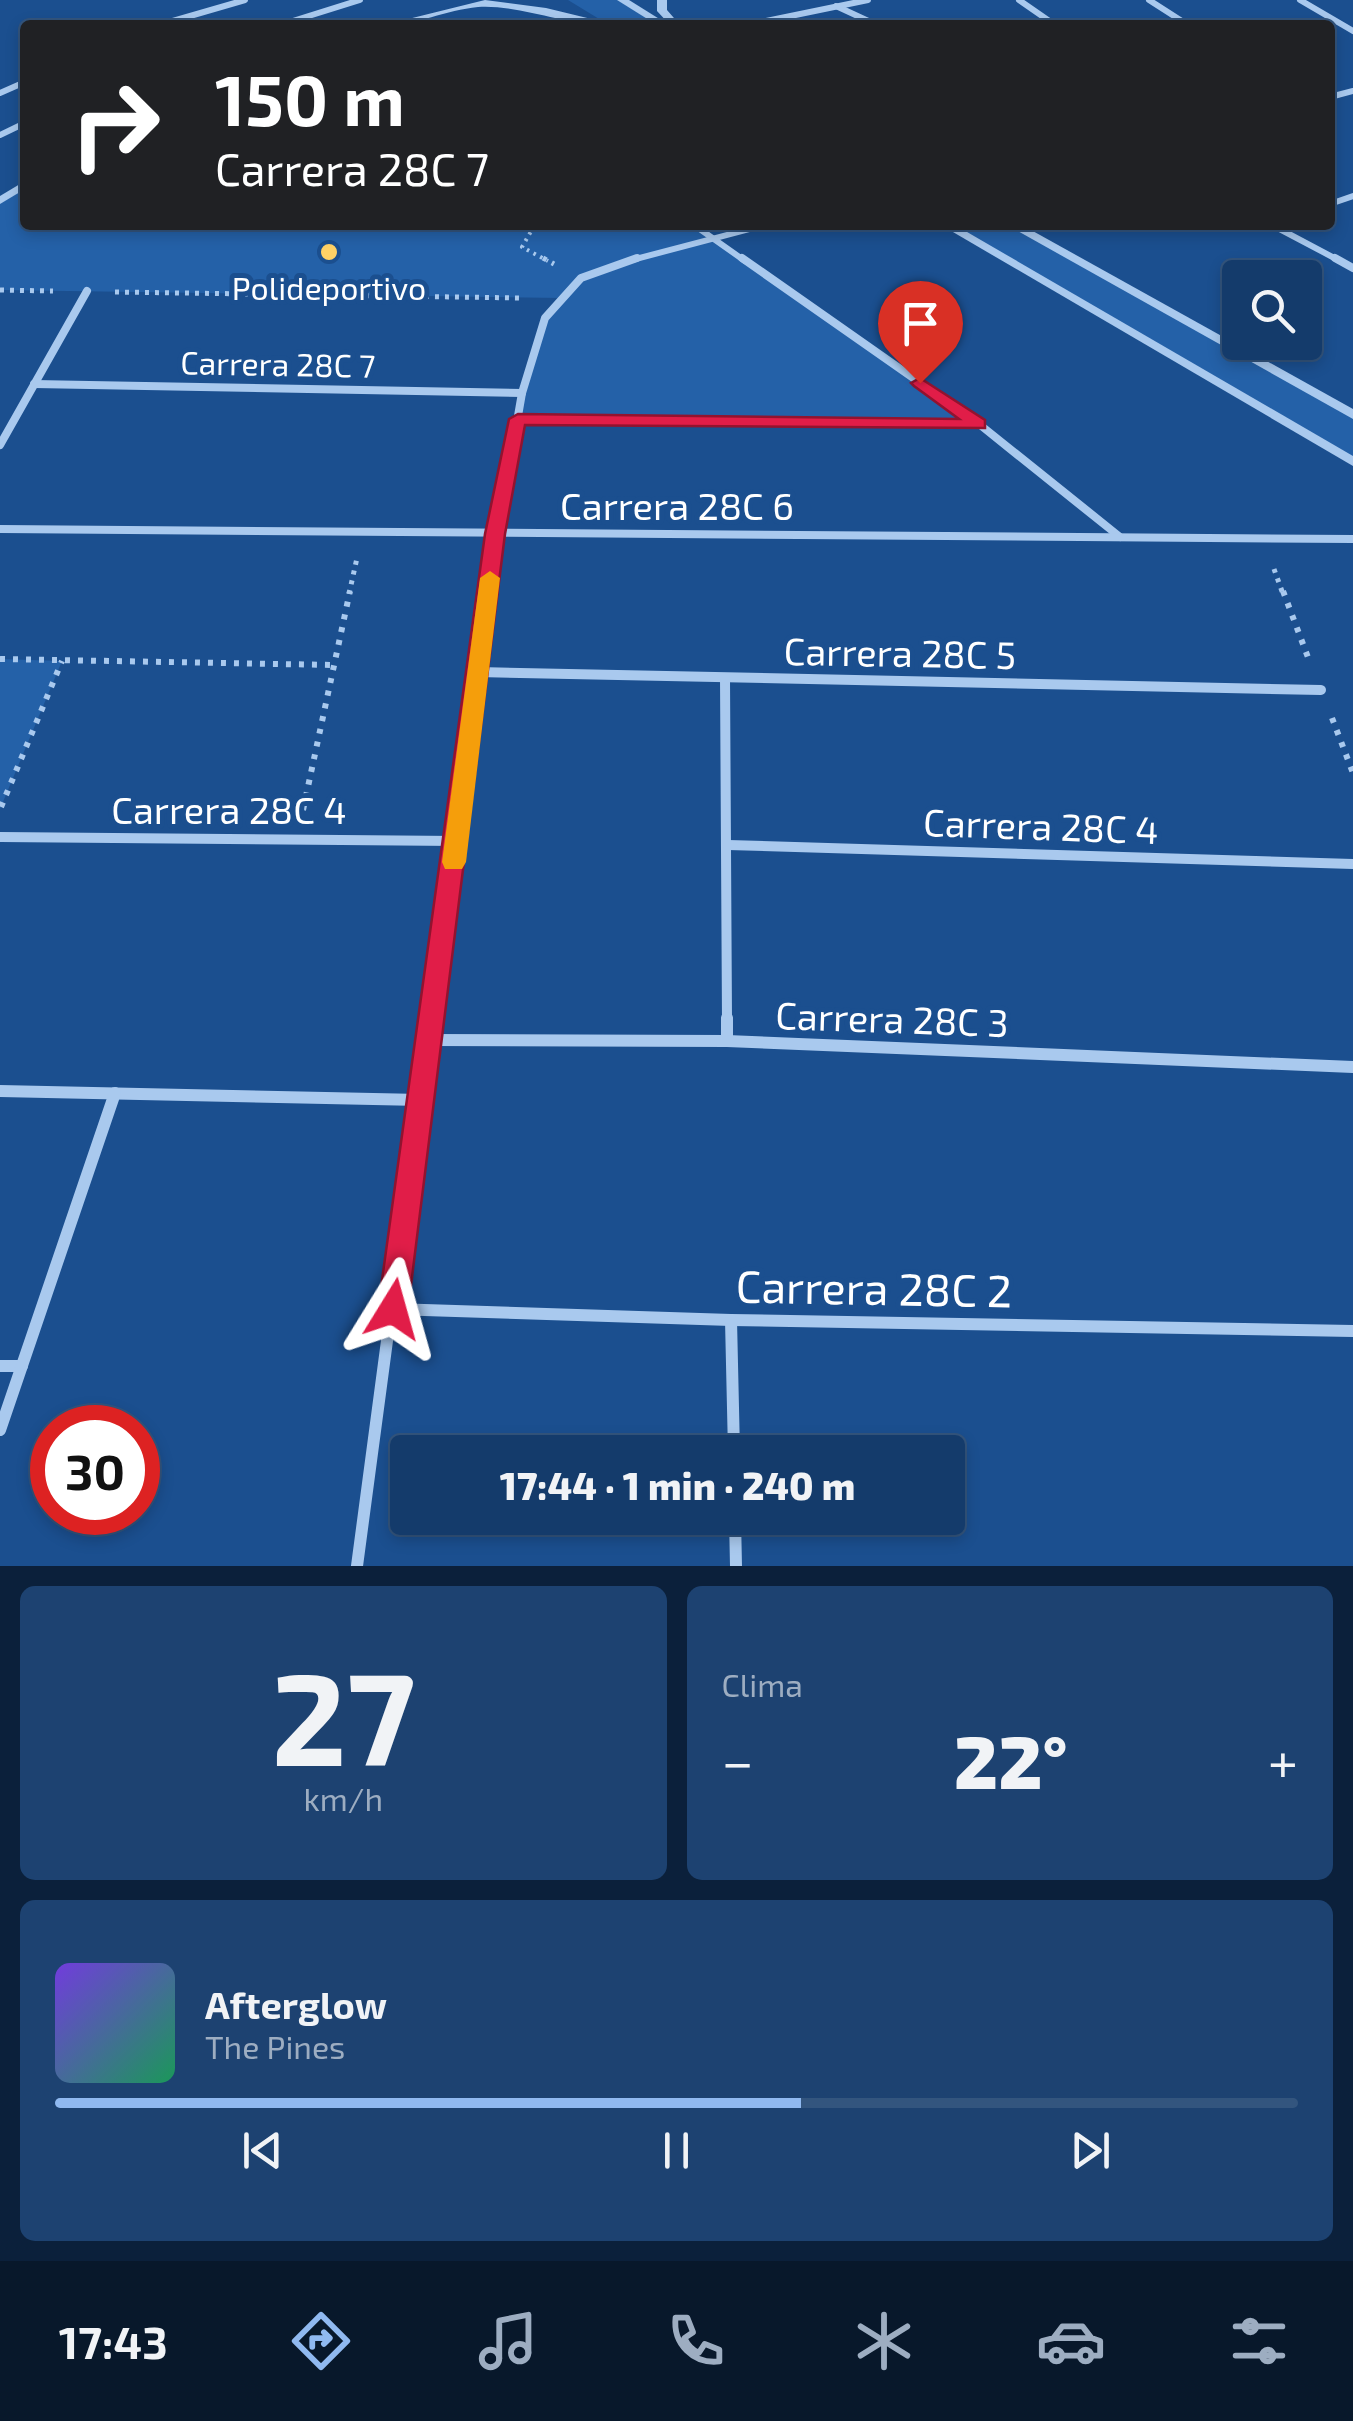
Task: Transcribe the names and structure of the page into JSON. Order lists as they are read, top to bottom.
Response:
{
  "streets": {
    "street": [
      "Carrera 28C 7",
      "Carrera 28C 6",
      "Carrera 28C 5",
      "Carrera 28C 4",
      "Carrera 28C 3",
      "Carrera 28C 2"
    ]
  },
  "places": ["Polideportivo"],
  "page": {
    "turn": ["150 m", "Carrera 28C 7"],
    "limit": "30",
    "trip": "17:44 · 1 min · 240 m",
    "tile": [
      ["27", "km/h"],
      "Clima"
    ],
    "heat": ["−", "22°", "+"],
    "song": ["Afterglow", "The Pines"],
    "tabs": "17:43"
  }
}
